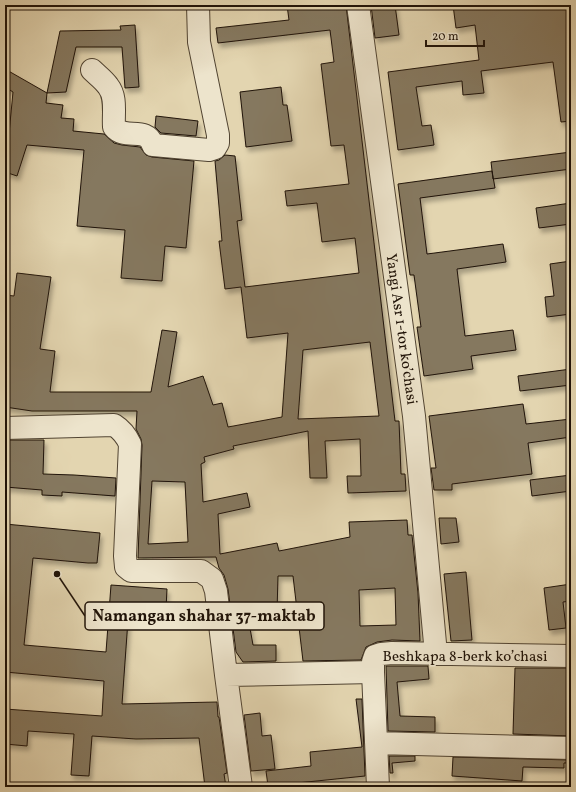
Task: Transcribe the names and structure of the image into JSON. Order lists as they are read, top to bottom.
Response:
{
  "streets": {
    "street": ["Yangi Asr 1-tor koʼchasi", "Beshkapa 8-berk koʼchasi"]
  },
  "crossings": [
    ["Yangi Asr 1-tor koʼchasi", "Beshkapa 8-berk koʼchasi"]
  ],
  "places": ["Namangan shahar 37-maktab"],
  "scale_bar": "20 m"
}
